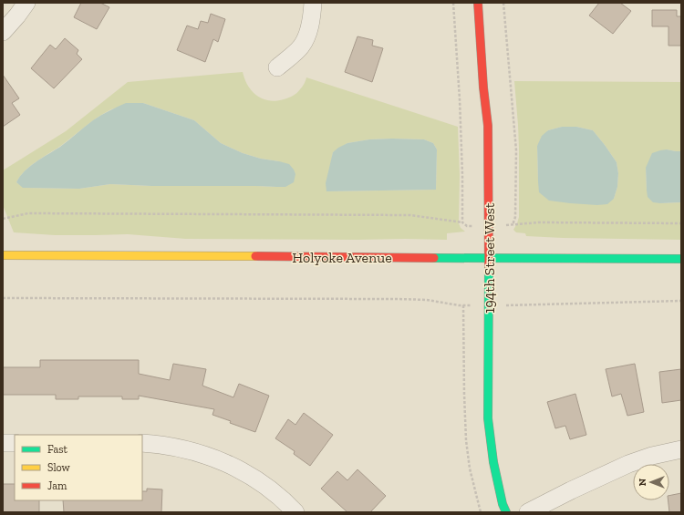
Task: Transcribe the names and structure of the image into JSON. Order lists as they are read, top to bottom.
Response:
{
  "streets": {
    "street": ["Holyoke Avenue", "194th Street West"]
  },
  "crossings": [
    ["Holyoke Avenue", "194th Street West"]
  ],
  "legend": ["Fast", "Slow", "Jam"],
  "north": "left"
}
